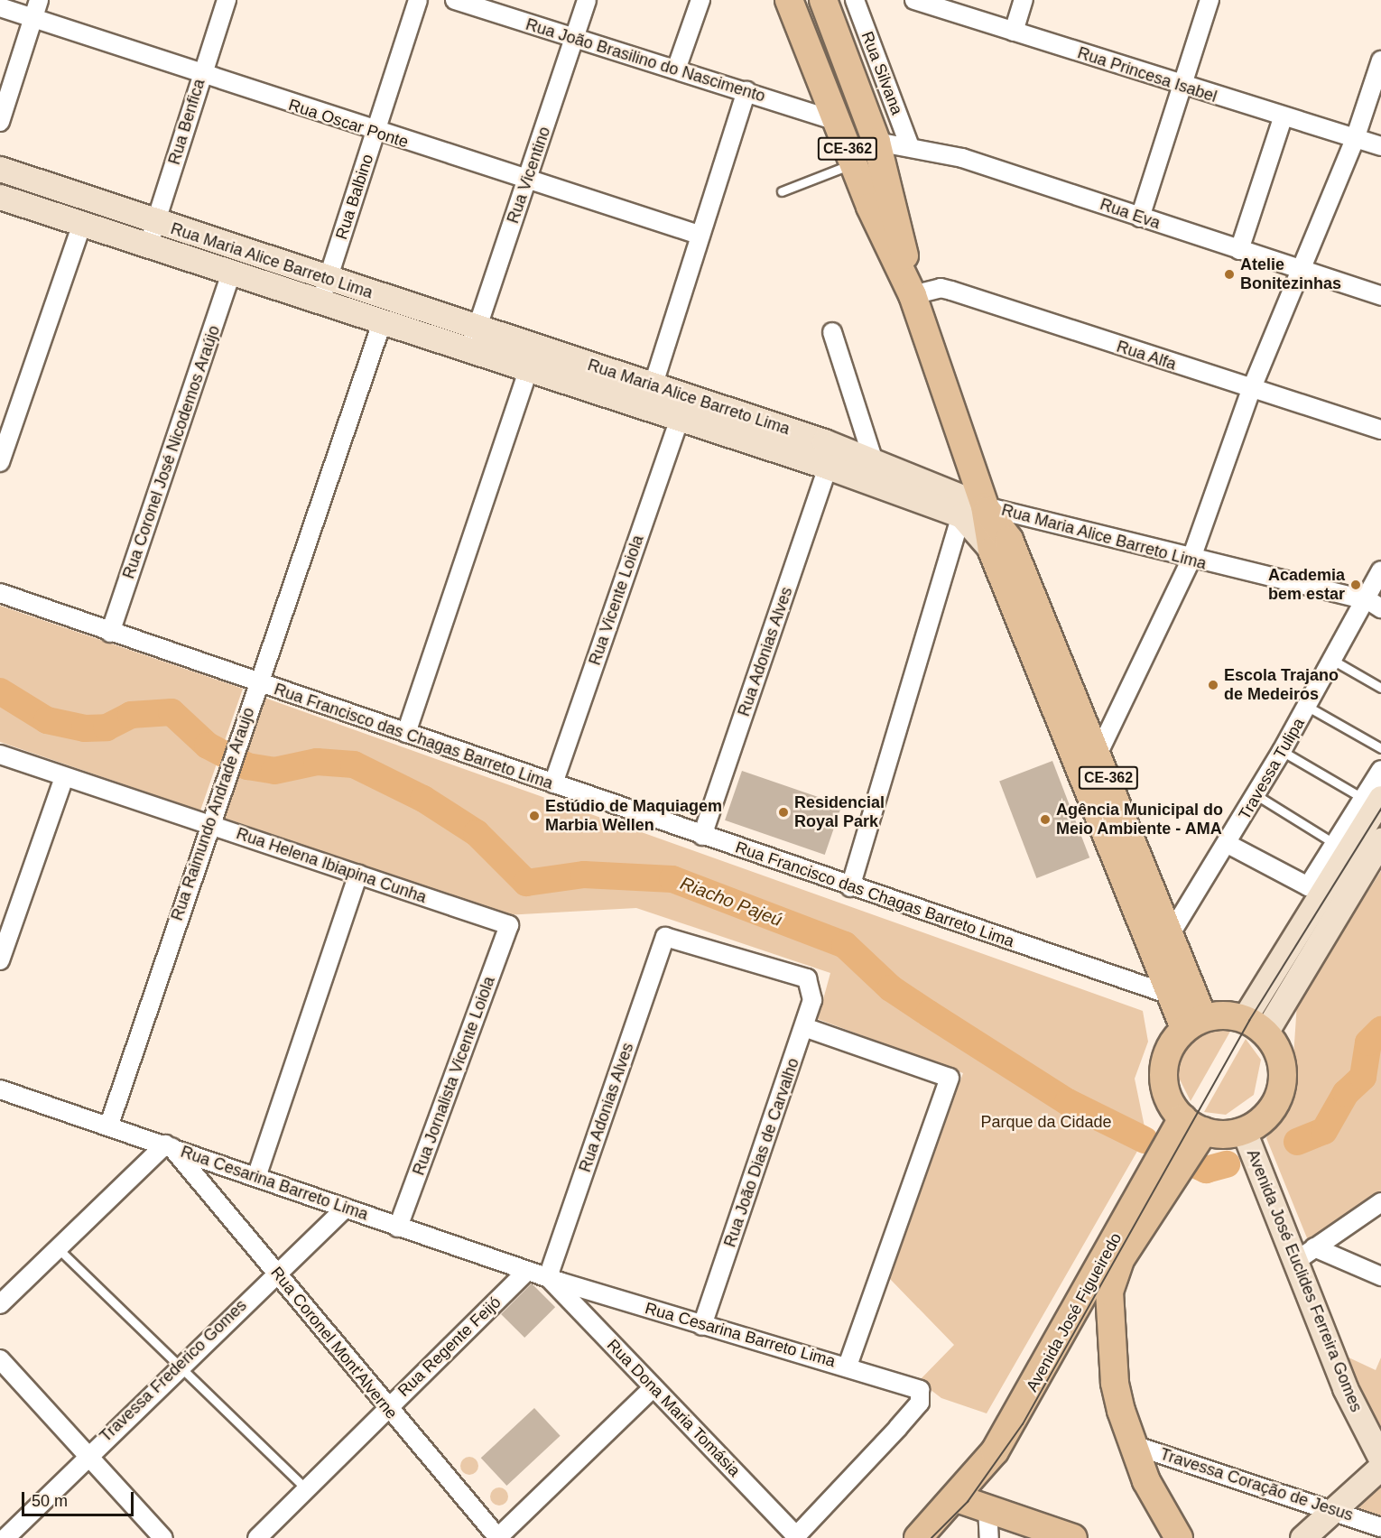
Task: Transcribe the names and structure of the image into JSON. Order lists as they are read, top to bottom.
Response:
{
  "streets": {
    "main road": ["CE-362", "Avenida José Euclides Ferreira Gomes", "Avenida José Figueiredo"],
    "street": [
      "Rua João Brasilino do Nascimento",
      "Rua Silvana",
      "Rua Princesa Isabel",
      "Rua Benfica",
      "Rua Oscar Ponte",
      "Rua Vicentino",
      "Rua Balbino",
      "Rua Eva",
      "Rua Maria Alice Barreto Lima",
      "Rua Alfa",
      "Rua Coronel José Nicodemos Araújo",
      "Rua Vicente Loiola",
      "Rua Adonias Alves",
      "Rua Francisco das Chagas Barreto Lima",
      "Travessa Tulipa",
      "Rua Raimundo Andrade Araujo",
      "Rua Helena Ibiapina Cunha",
      "Rua Jornalista Vicente Loiola",
      "Rua João Dias de Carvalho",
      "Rua Cesarina Barreto Lima",
      "Rua Coronel Mont'Alverne",
      "Rua Regente Feijó",
      "Travessa Frederico Gomes",
      "Rua Dona Maria Tomásia",
      "Travessa Coração de Jesus"
    ]
  },
  "crossings": [
    ["Rua João Brasilino do Nascimento", "CE-362"],
    ["Rua João Brasilino do Nascimento", "Rua Vicentino"],
    ["Rua Silvana", "Rua Eva"],
    ["Rua Benfica", "Rua Oscar Ponte"],
    ["Rua Benfica", "Rua Maria Alice Barreto Lima"],
    ["Rua Oscar Ponte", "Rua Vicentino"],
    ["Rua Oscar Ponte", "Rua Balbino"],
    ["CE-362", "Rua Eva"],
    ["CE-362", "Rua Maria Alice Barreto Lima"],
    ["CE-362", "Rua Alfa"],
    ["CE-362", "Rua Francisco das Chagas Barreto Lima"],
    ["CE-362", "Travessa Tulipa"],
    ["CE-362", "Avenida José Euclides Ferreira Gomes"],
    ["CE-362", "Avenida José Figueiredo"],
    ["Rua Vicentino", "Rua Maria Alice Barreto Lima"],
    ["Rua Balbino", "Rua Maria Alice Barreto Lima"],
    ["Rua Maria Alice Barreto Lima", "Rua Coronel José Nicodemos Araújo"],
    ["Rua Maria Alice Barreto Lima", "Rua Vicente Loiola"],
    ["Rua Maria Alice Barreto Lima", "Rua Adonias Alves"],
    ["Rua Maria Alice Barreto Lima", "Travessa Tulipa"],
    ["Rua Maria Alice Barreto Lima", "Rua Raimundo Andrade Araujo"],
    ["Rua Coronel José Nicodemos Araújo", "Rua Francisco das Chagas Barreto Lima"],
    ["Rua Vicente Loiola", "Rua Francisco das Chagas Barreto Lima"],
    ["Rua Adonias Alves", "Rua Francisco das Chagas Barreto Lima"],
    ["Rua Adonias Alves", "Rua João Dias de Carvalho"],
    ["Rua Adonias Alves", "Rua Cesarina Barreto Lima"],
    ["Rua Adonias Alves", "Rua Dona Maria Tomásia"],
    ["Rua Francisco das Chagas Barreto Lima", "Rua Raimundo Andrade Araujo"],
    ["Rua Francisco das Chagas Barreto Lima", "Avenida José Euclides Ferreira Gomes"],
    ["Rua Francisco das Chagas Barreto Lima", "Avenida José Figueiredo"],
    ["Rua Raimundo Andrade Araujo", "Rua Helena Ibiapina Cunha"],
    ["Rua Raimundo Andrade Araujo", "Rua Cesarina Barreto Lima"],
    ["Rua Helena Ibiapina Cunha", "Rua Jornalista Vicente Loiola"],
    ["Rua Jornalista Vicente Loiola", "Rua Cesarina Barreto Lima"],
    ["Rua João Dias de Carvalho", "Rua Cesarina Barreto Lima"],
    ["Rua Cesarina Barreto Lima", "Rua Coronel Mont'Alverne"],
    ["Rua Cesarina Barreto Lima", "Rua Regente Feijó"],
    ["Rua Cesarina Barreto Lima", "Travessa Frederico Gomes"],
    ["Rua Cesarina Barreto Lima", "Rua Dona Maria Tomásia"],
    ["Avenida José Euclides Ferreira Gomes", "Avenida José Figueiredo"],
    ["Avenida José Figueiredo", "Travessa Coração de Jesus"],
    ["Rua Coronel Mont'Alverne", "Rua Regente Feijó"],
    ["Rua Coronel Mont'Alverne", "Travessa Frederico Gomes"]
  ],
  "water": ["Riacho Pajeú"],
  "parks": ["Parque da Cidade"],
  "places": [
    "Atelie Bonitezinhas",
    "Academia bem estar",
    "Escola Trajano de Medeiros",
    "Residencial Royal Park",
    "Estúdio de Maquiagem Marbia Wellen",
    "Agência Municipal do Meio Ambiente - AMA"
  ],
  "scale_bar": "50 m"
}
